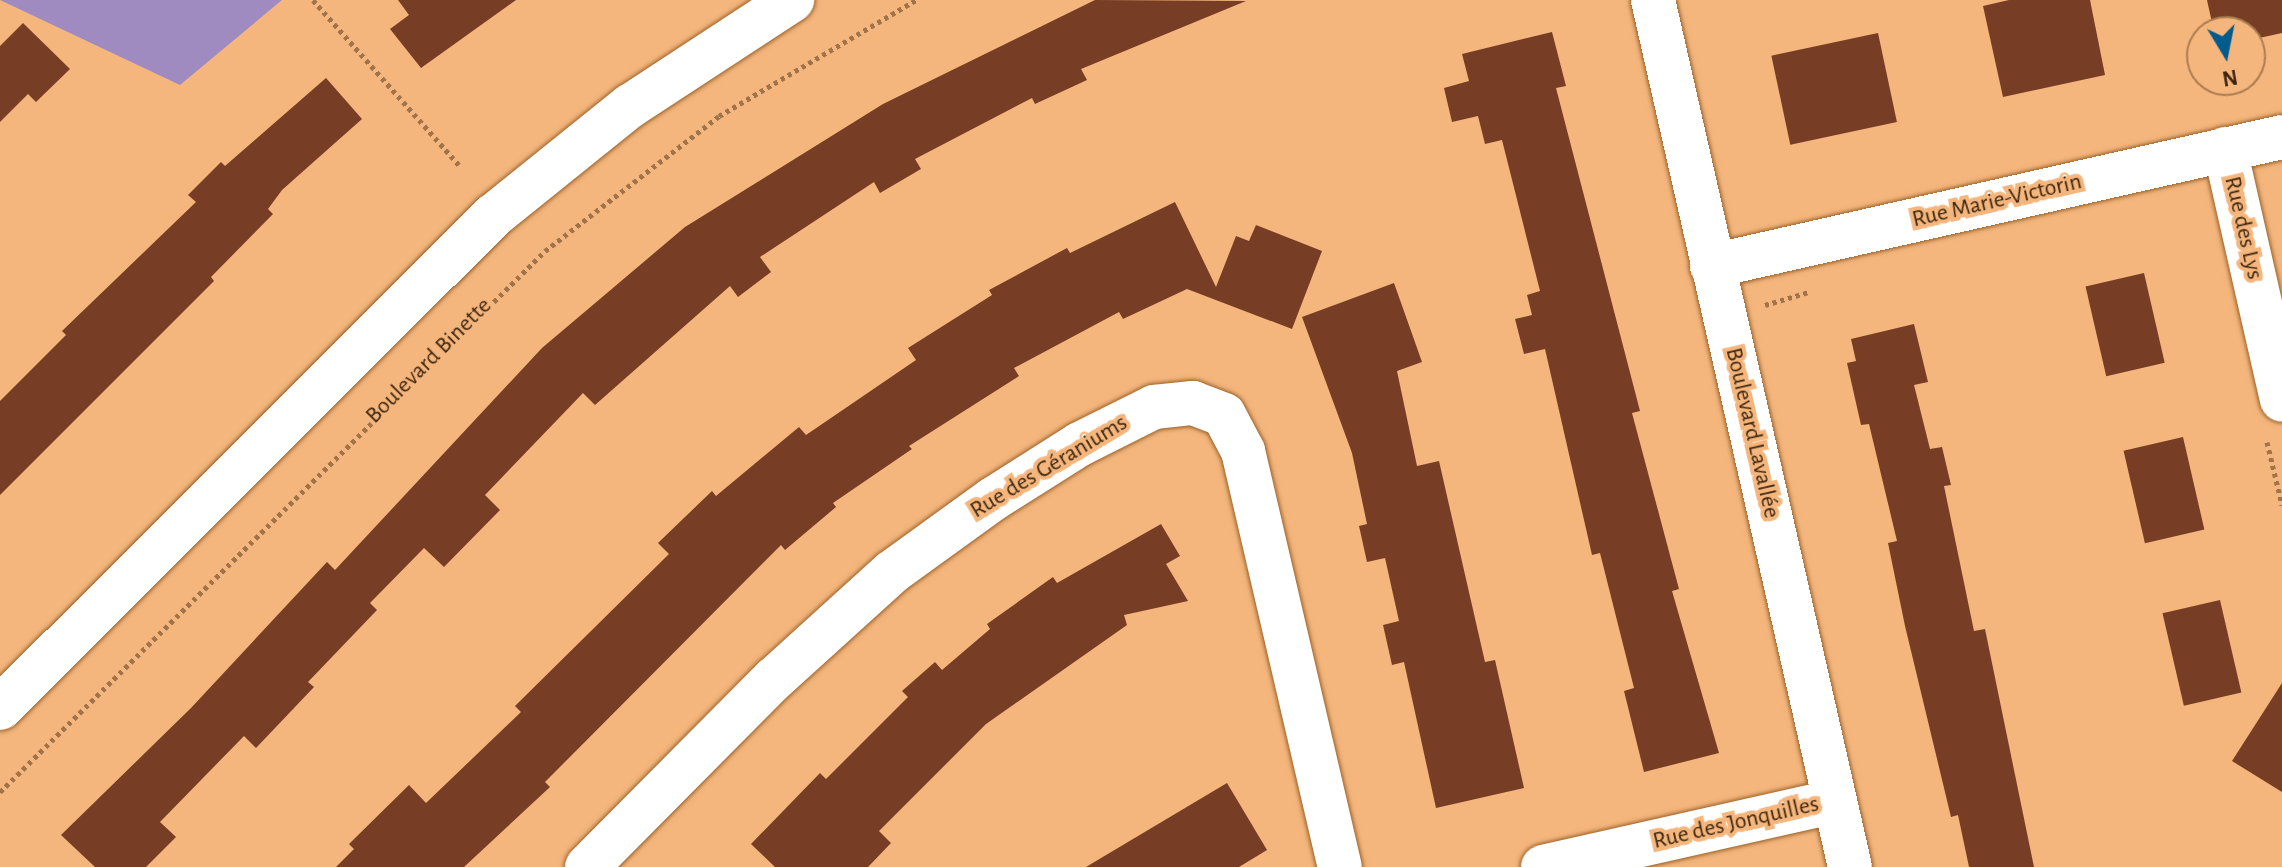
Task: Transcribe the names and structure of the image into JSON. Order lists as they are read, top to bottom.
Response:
{
  "streets": {
    "street": [
      "Rue Marie-Victorin",
      "Rue des Lys",
      "Boulevard Lavallée",
      "Rue des Géraniums",
      "Rue des Jonquilles"
    ],
    "path": ["Boulevard Binette"]
  },
  "crossings": [
    ["Rue Marie-Victorin", "Rue des Lys"],
    ["Rue Marie-Victorin", "Boulevard Lavallée"],
    ["Boulevard Lavallée", "Rue des Jonquilles"]
  ],
  "north": "bottom"
}
